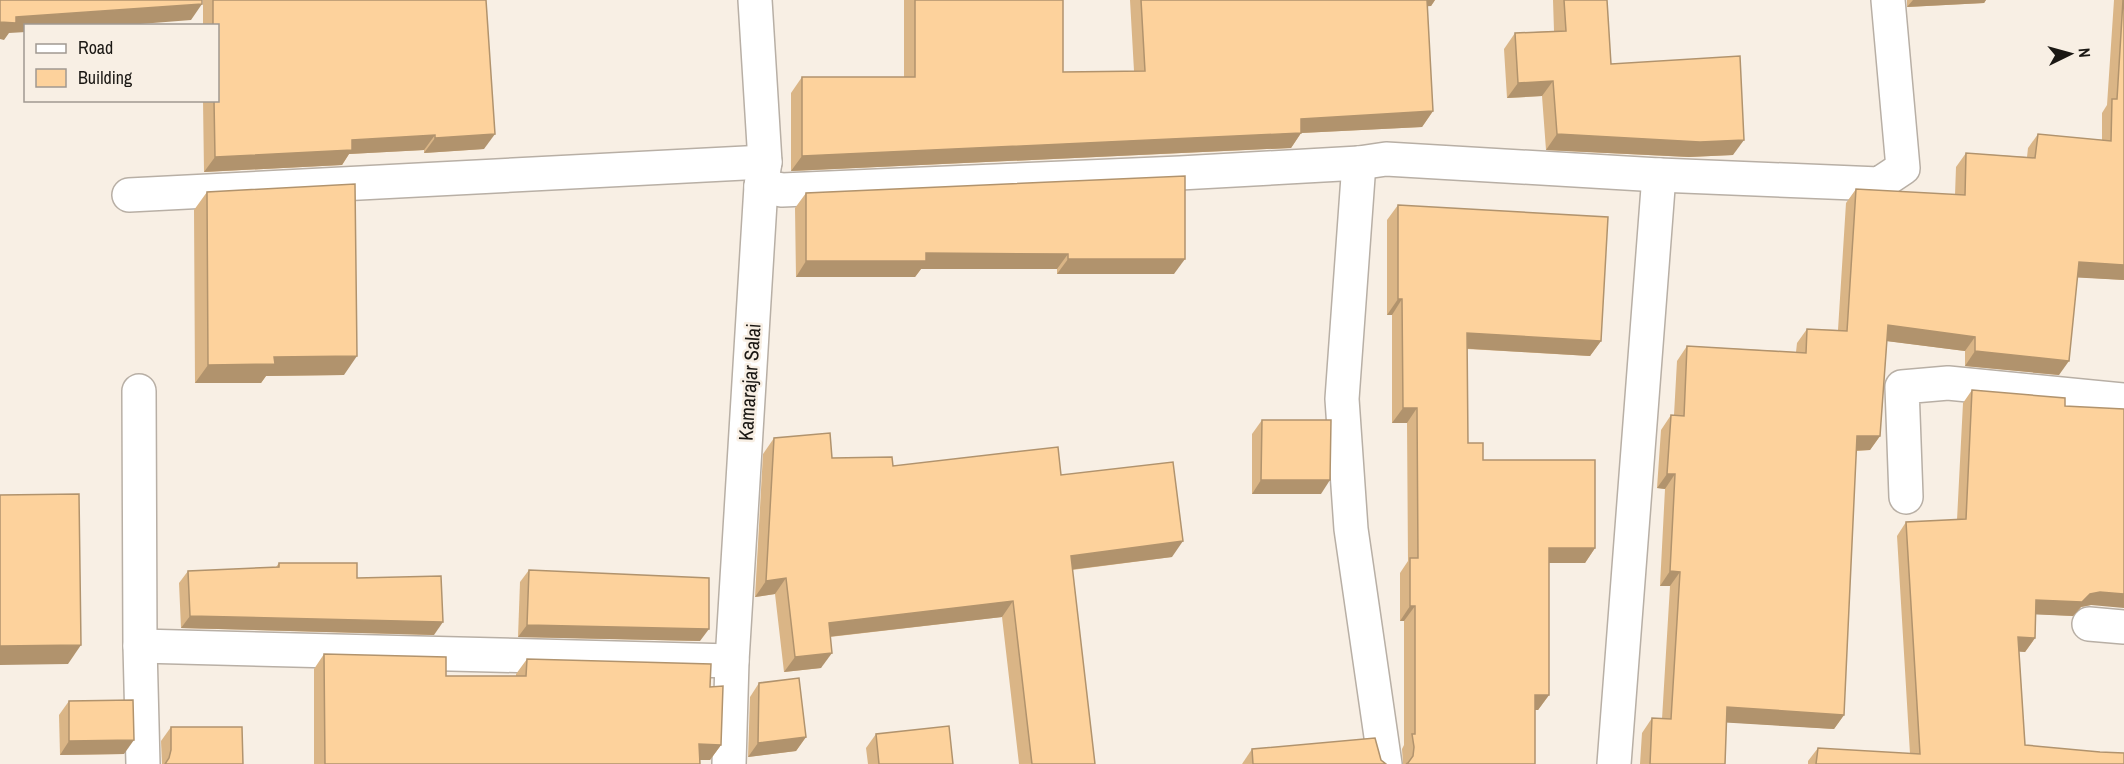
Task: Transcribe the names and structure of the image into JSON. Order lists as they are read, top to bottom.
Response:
{
  "streets": {
    "street": ["Kamarajar Salai"]
  },
  "legend": ["Road", "Building"],
  "north": "right"
}
